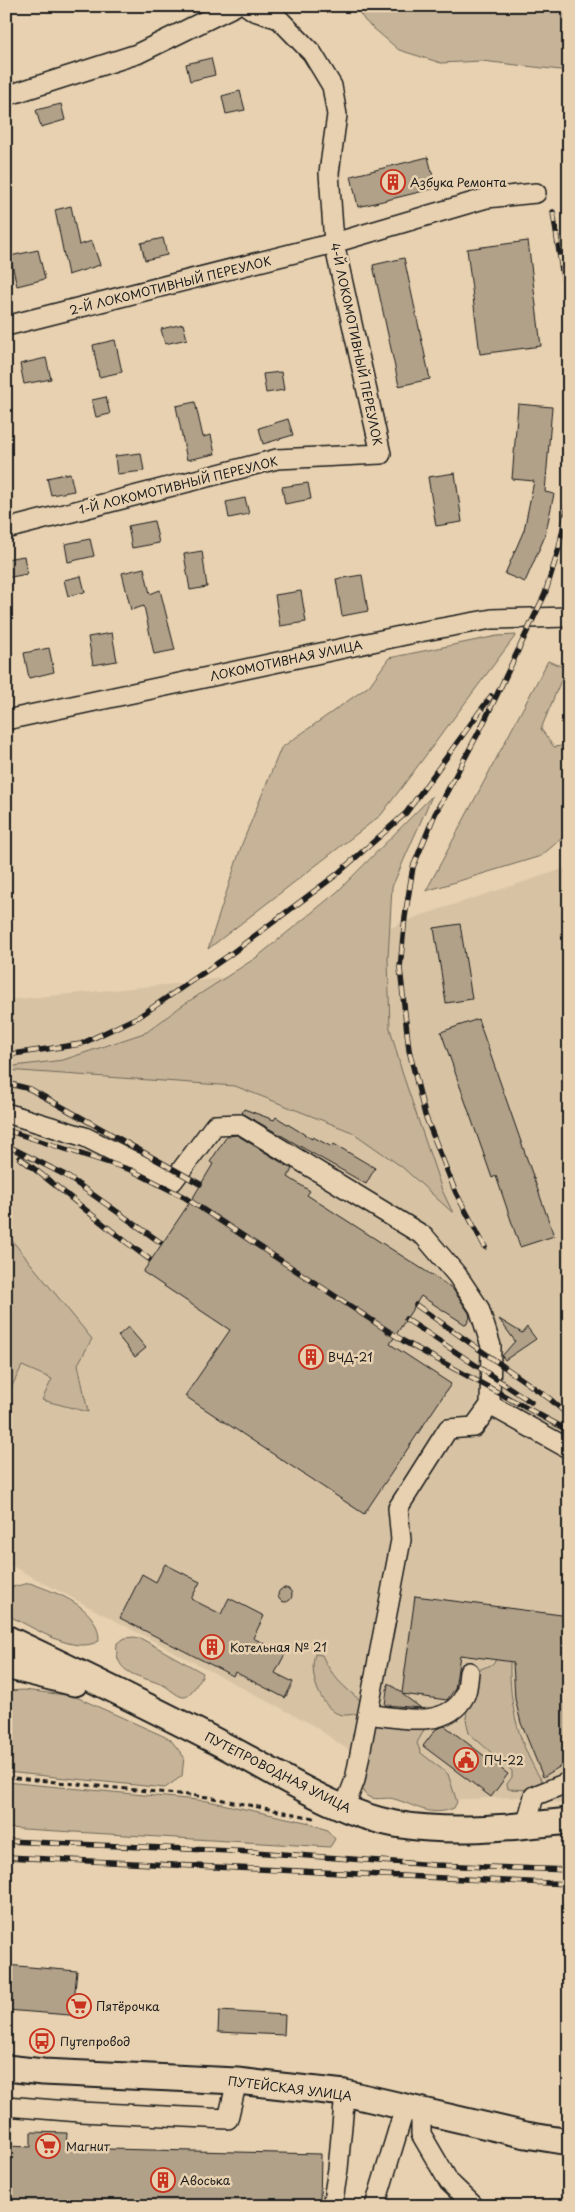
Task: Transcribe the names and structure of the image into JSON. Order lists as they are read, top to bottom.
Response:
{
  "streets": {
    "main road": ["ПУТЕПРОВОДНАЯ УЛИЦА", "ПУТЕЙСКАЯ УЛИЦА"],
    "street": [
      "2-Й ЛОКОМОТИВНЫЙ ПЕРЕУЛОК",
      "4-Й ЛОКОМОТИВНЫЙ ПЕРЕУЛОК",
      "1-Й ЛОКОМОТИВНЫЙ ПЕРЕУЛОК",
      "ЛОКОМОТИВНАЯ УЛИЦА"
    ]
  },
  "crossings": [
    ["2-Й ЛОКОМОТИВНЫЙ ПЕРЕУЛОК", "4-Й ЛОКОМОТИВНЫЙ ПЕРЕУЛОК"],
    ["4-Й ЛОКОМОТИВНЫЙ ПЕРЕУЛОК", "1-Й ЛОКОМОТИВНЫЙ ПЕРЕУЛОК"]
  ],
  "places": {
    "building": [
      "Азбука Ремонта",
      "ВЧД-21",
      "Котельная № 21",
      "Авоська"
    ],
    "public building": ["ПЧ-22"],
    "supermarket": ["Пятёрочка", "Магнит"],
    "bus stop": ["Путепровод"]
  }
}
